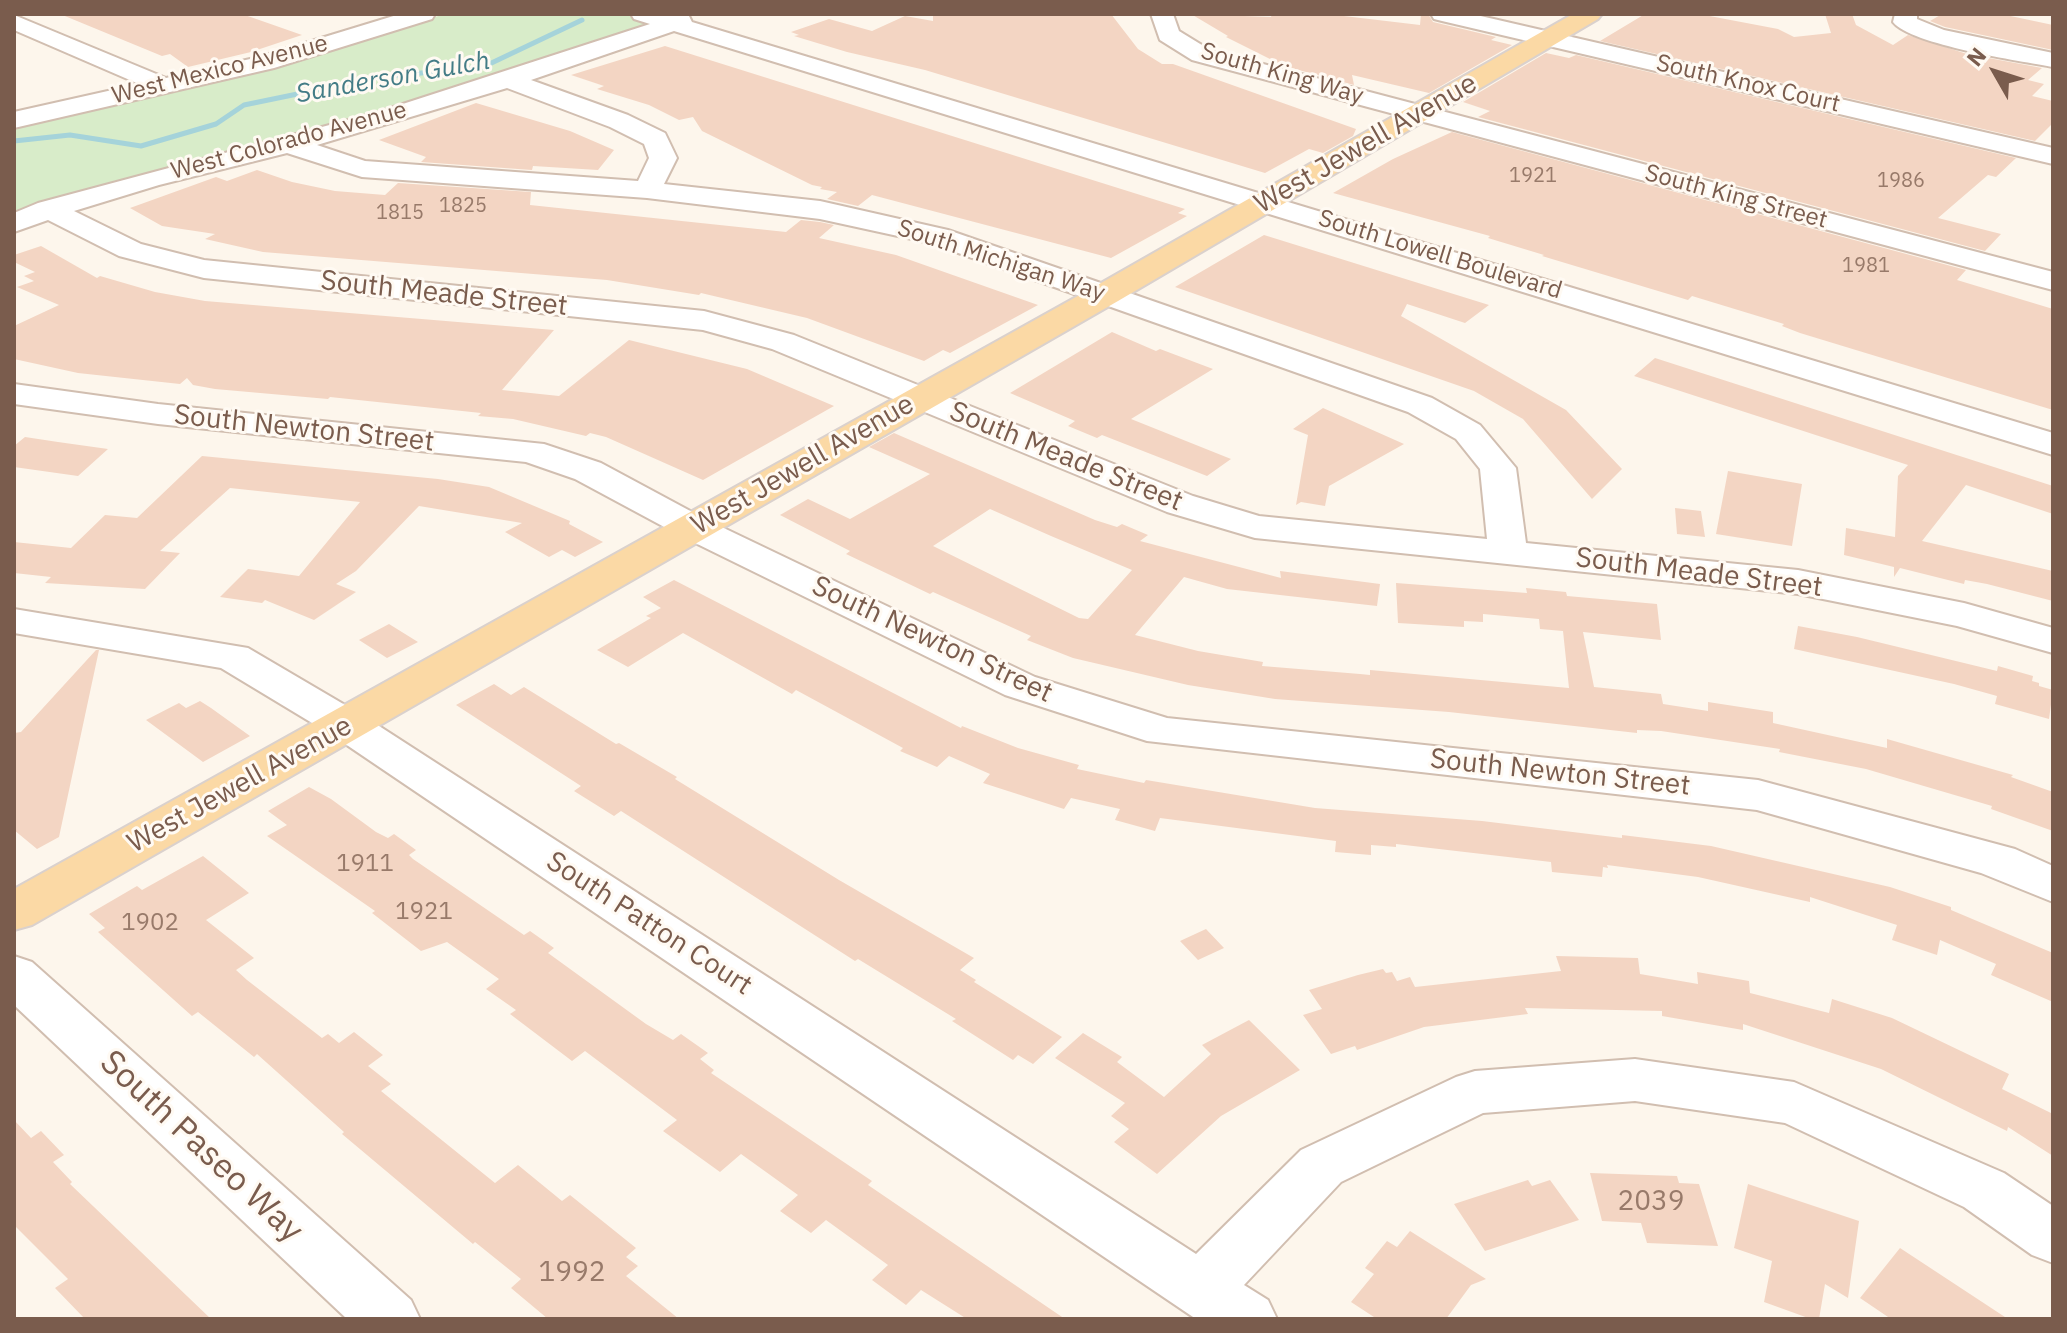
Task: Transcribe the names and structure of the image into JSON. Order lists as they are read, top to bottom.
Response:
{
  "streets": {
    "main road": ["West Jewell Avenue"],
    "street": [
      "West Mexico Avenue",
      "South King Way",
      "South Knox Court",
      "West Colorado Avenue",
      "South King Street",
      "South Lowell Boulevard",
      "South Michigan Way",
      "South Meade Street",
      "South Newton Street",
      "South Patton Court",
      "South Paseo Way"
    ]
  },
  "crossings": [
    ["South King Way", "West Jewell Avenue"],
    ["South King Way", "South King Street"],
    ["South Knox Court", "West Jewell Avenue"],
    ["West Colorado Avenue", "South Lowell Boulevard"],
    ["West Colorado Avenue", "South Michigan Way"],
    ["West Colorado Avenue", "South Meade Street"],
    ["West Jewell Avenue", "South King Street"],
    ["West Jewell Avenue", "South Lowell Boulevard"],
    ["West Jewell Avenue", "South Michigan Way"],
    ["West Jewell Avenue", "South Meade Street"],
    ["West Jewell Avenue", "South Newton Street"],
    ["West Jewell Avenue", "South Patton Court"],
    ["South Michigan Way", "South Meade Street"]
  ],
  "water": ["Sanderson Gulch"],
  "house_numbers": [
    "1921",
    "1986",
    "1825",
    "1815",
    "1981",
    "1911",
    "1921",
    "1902",
    "2039",
    "1992"
  ],
  "north": "top left"
}
